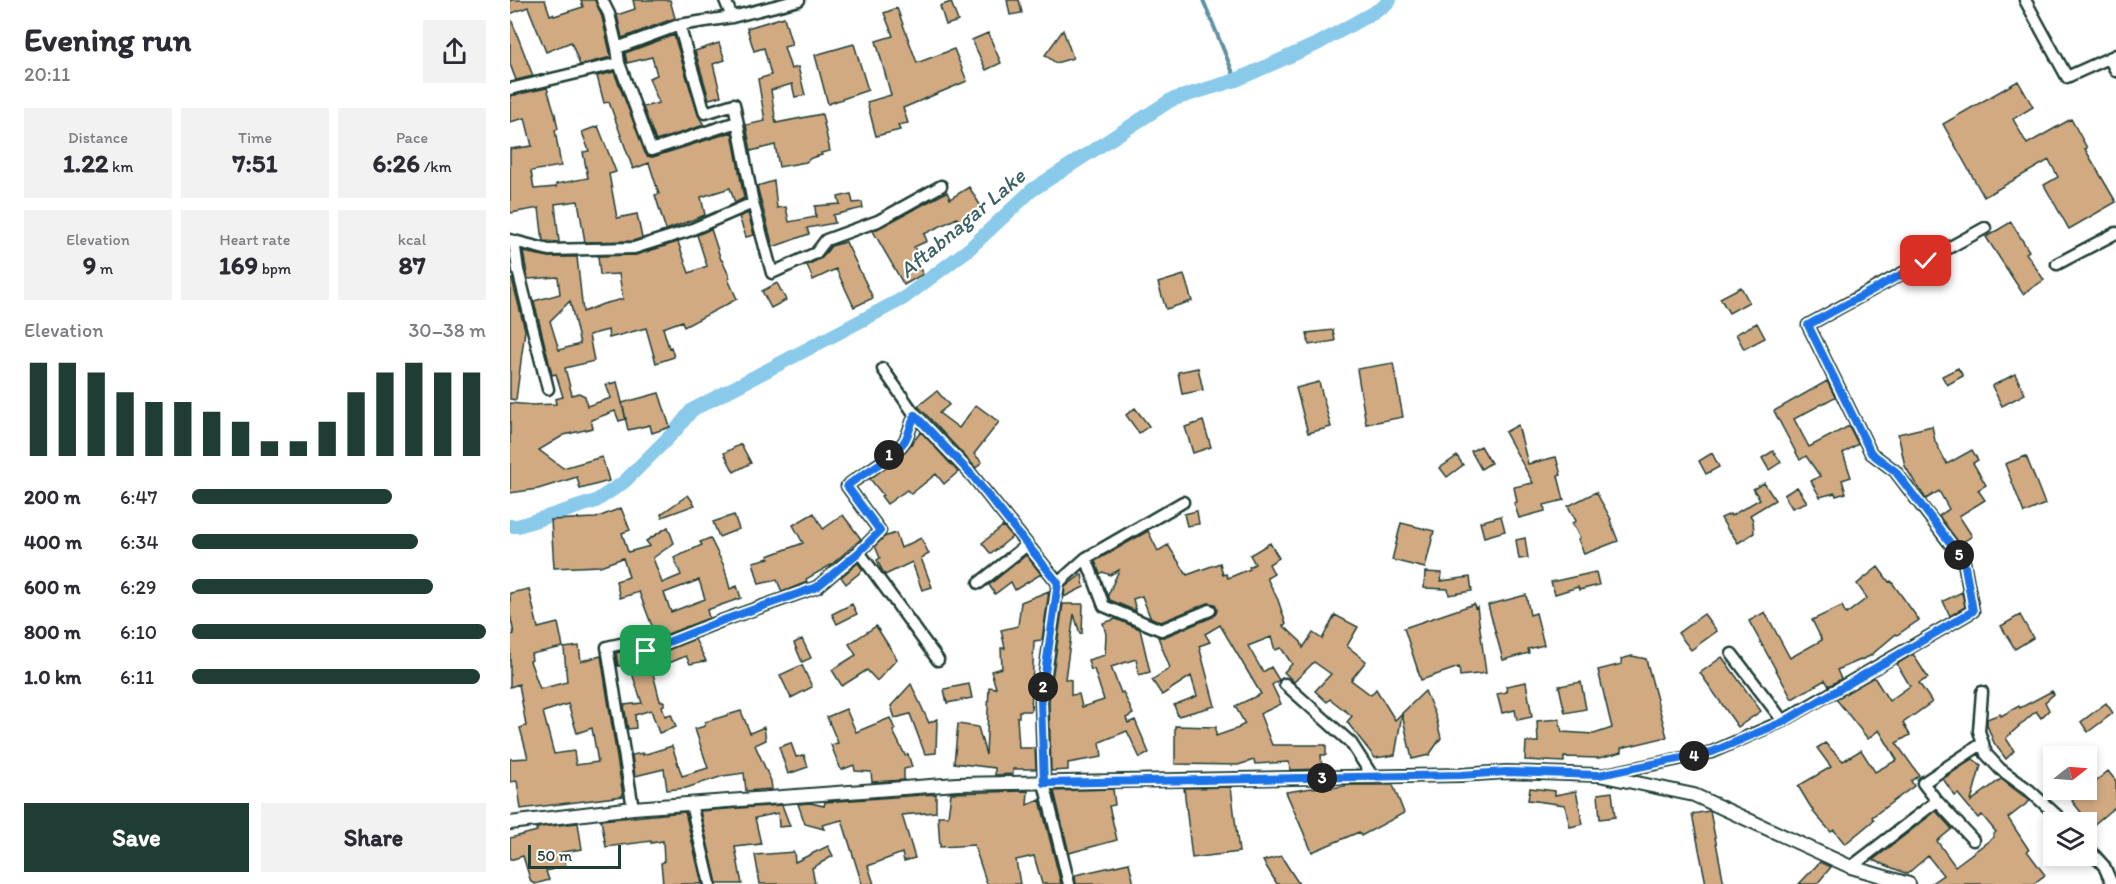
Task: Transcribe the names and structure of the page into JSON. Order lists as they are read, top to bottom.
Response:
{
  "water": ["Aftabnagar Lake"],
  "scale_bar": "50 m",
  "north": "right",
  "page": {
    "heading": ["Evening run", "20:11"],
    "stats": [
      ["Distance", "1.22 km"],
      ["Time", "7:51"],
      ["Pace", "6:26 /km"],
      ["Elevation", "9 m"],
      ["Heart rate", "169 bpm"],
      ["kcal", "87"]
    ],
    "chart": ["Elevation", "30–38 m"],
    "pins": [
      "1",
      "5",
      "2",
      "4",
      "3"
    ],
    "list": [
      {
        "name": "200 m",
        "note": "6:47"
      },
      {
        "name": "400 m",
        "note": "6:34"
      },
      {
        "name": "600 m",
        "note": "6:29"
      },
      {
        "name": "800 m",
        "note": "6:10"
      },
      {
        "name": "1.0 km",
        "note": "6:11"
      }
    ],
    "buttons": ["Save", "Share"],
    "scale": "50 m"
  }
}
